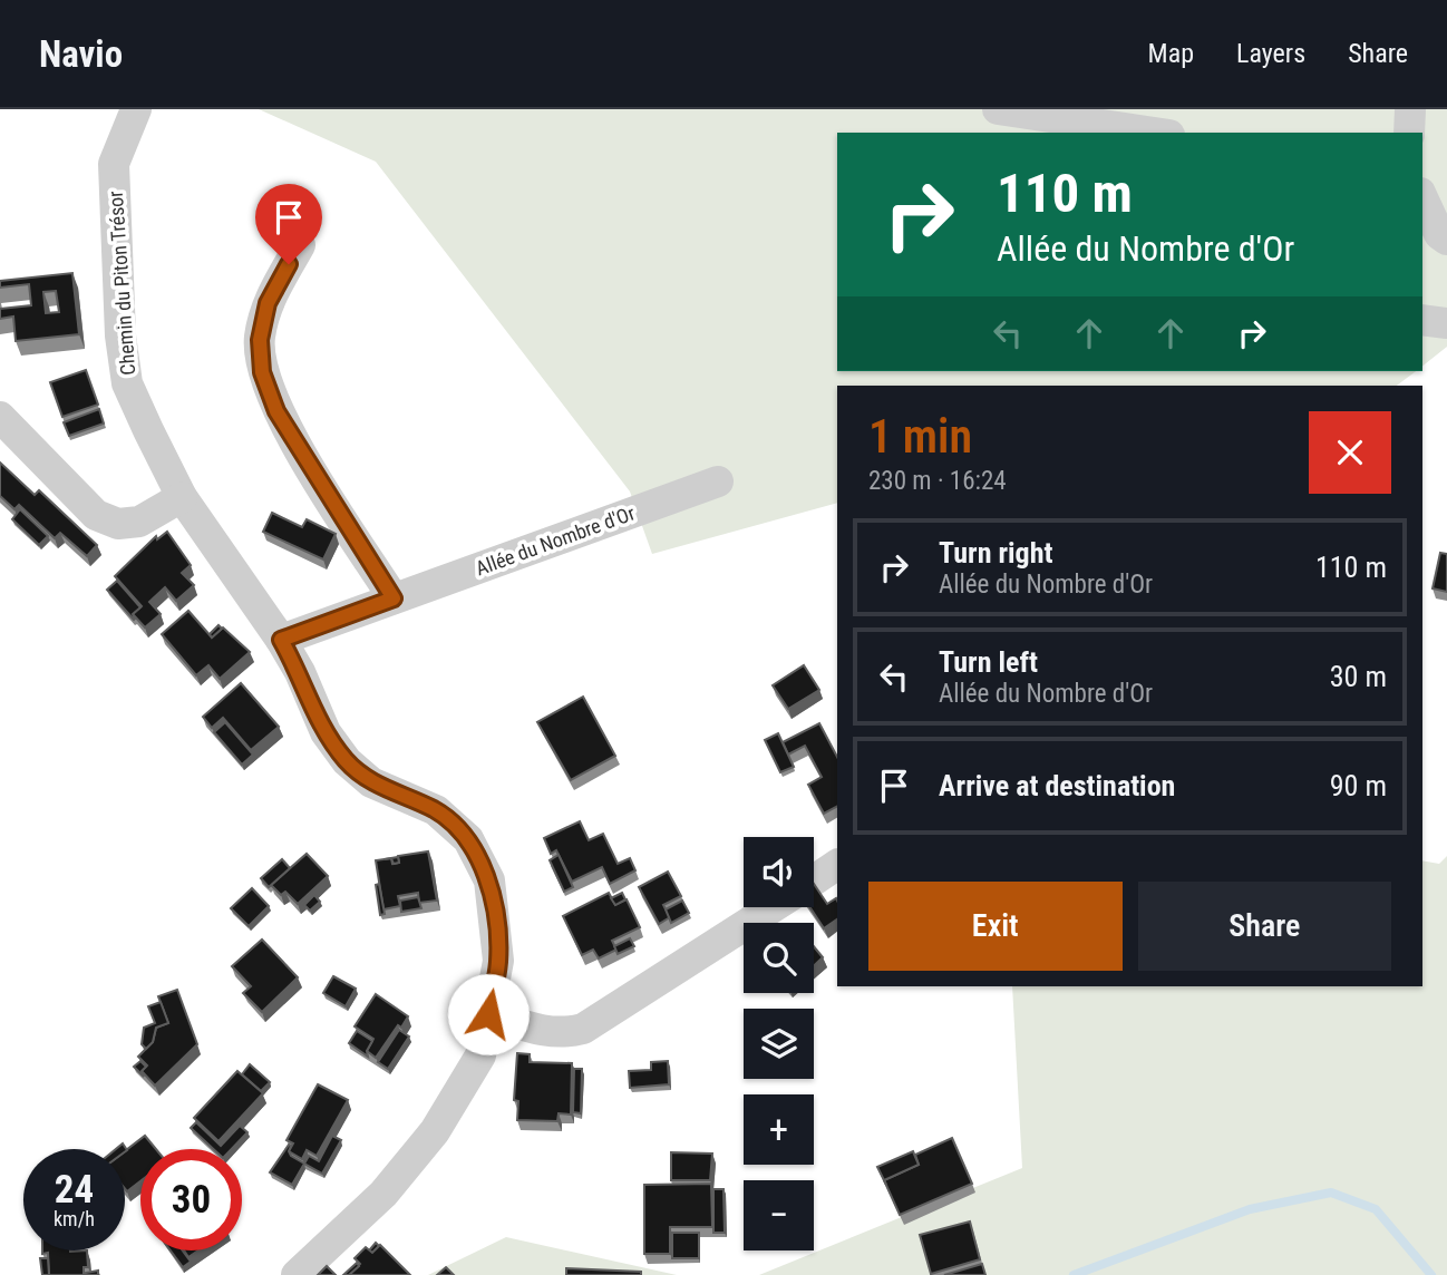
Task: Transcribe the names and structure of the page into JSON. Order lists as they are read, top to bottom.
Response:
{
  "streets": {
    "street": ["Chemin du Piton Trésor", "Allée du Nombre d'Or"]
  },
  "crossings": [
    ["Chemin du Piton Trésor", "Allée du Nombre d'Or"]
  ],
  "page": {
    "header": "Navio",
    "nav": ["Map", "Layers", "Share"],
    "turn": ["110 m", "Allée du Nombre d'Or"],
    "heading": ["1 min", "230 m · 16:24"],
    "list": [
      {
        "name": "Turn right",
        "note": "Allée du Nombre d'Or",
        "value": "110 m"
      },
      {
        "name": "Turn left",
        "note": "Allée du Nombre d'Or",
        "value": "30 m"
      },
      {
        "name": "Arrive at destination",
        "value": "90 m"
      }
    ],
    "map_buttons": ["+", "−"],
    "buttons": ["Exit", "Share"],
    "speed": "24 km/h",
    "limit": "30"
  }
}
